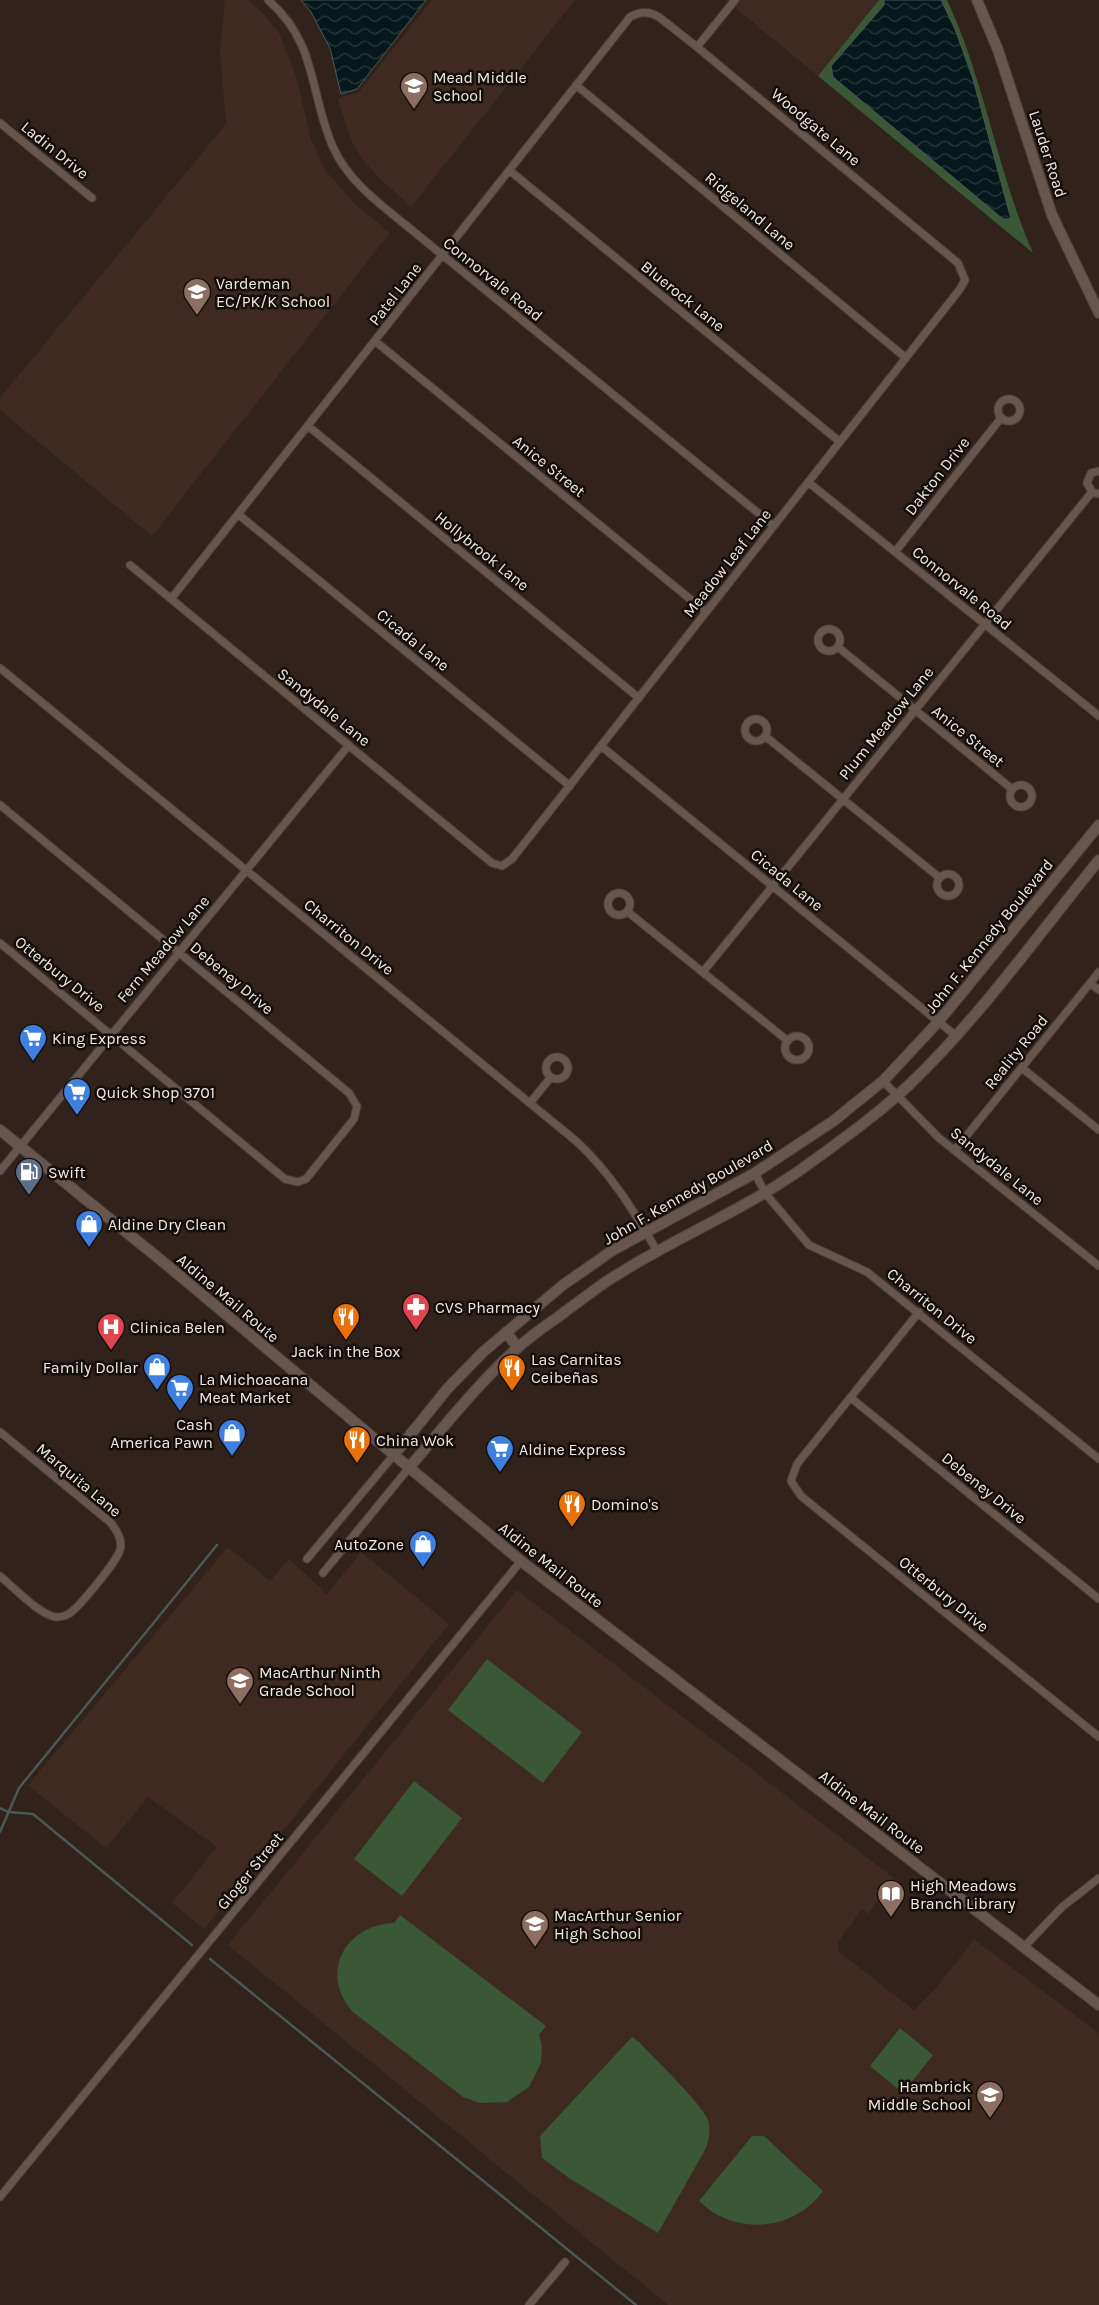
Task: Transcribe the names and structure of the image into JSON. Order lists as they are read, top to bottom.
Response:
{
  "streets": {
    "main road": ["Lauder Road", "John F. Kennedy Boulevard", "Aldine Mail Route"],
    "street": [
      "Woodgate Lane",
      "Ladin Drive",
      "Ridgeland Lane",
      "Connorvale Road",
      "Patel Lane",
      "Bluerock Lane",
      "Anice Street",
      "Dakton Drive",
      "Hollybrook Lane",
      "Meadow Leaf Lane",
      "Cicada Lane",
      "Sandydale Lane",
      "Plum Meadow Lane",
      "Charriton Drive",
      "Fern Meadow Lane",
      "Otterbury Drive",
      "Debeney Drive",
      "Reality Road",
      "Marquita Lane",
      "Gloger Street"
    ]
  },
  "crossings": [
    ["Woodgate Lane", "Patel Lane"],
    ["Woodgate Lane", "Meadow Leaf Lane"],
    ["Ridgeland Lane", "Patel Lane"],
    ["Ridgeland Lane", "Meadow Leaf Lane"],
    ["Connorvale Road", "Patel Lane"],
    ["Connorvale Road", "Dakton Drive"],
    ["Connorvale Road", "Meadow Leaf Lane"],
    ["Connorvale Road", "Plum Meadow Lane"],
    ["Patel Lane", "Bluerock Lane"],
    ["Patel Lane", "Anice Street"],
    ["Patel Lane", "Hollybrook Lane"],
    ["Patel Lane", "Cicada Lane"],
    ["Patel Lane", "Sandydale Lane"],
    ["Bluerock Lane", "Meadow Leaf Lane"],
    ["Anice Street", "Meadow Leaf Lane"],
    ["Anice Street", "Plum Meadow Lane"],
    ["Hollybrook Lane", "Meadow Leaf Lane"],
    ["Meadow Leaf Lane", "Cicada Lane"],
    ["Meadow Leaf Lane", "Sandydale Lane"],
    ["Cicada Lane", "Plum Meadow Lane"],
    ["Cicada Lane", "John F. Kennedy Boulevard"],
    ["Sandydale Lane", "John F. Kennedy Boulevard"],
    ["Sandydale Lane", "Fern Meadow Lane"],
    ["Sandydale Lane", "Reality Road"],
    ["John F. Kennedy Boulevard", "Charriton Drive"],
    ["John F. Kennedy Boulevard", "Aldine Mail Route"],
    ["Charriton Drive", "Fern Meadow Lane"],
    ["Fern Meadow Lane", "Otterbury Drive"],
    ["Fern Meadow Lane", "Debeney Drive"],
    ["Fern Meadow Lane", "Aldine Mail Route"],
    ["Otterbury Drive", "Debeney Drive"],
    ["Aldine Mail Route", "Gloger Street"]
  ],
  "places": {
    "school or university": [
      "Mead Middle School",
      "Vardeman EC/PK/K School",
      "MacArthur Ninth Grade School",
      "MacArthur Senior High School",
      "Hambrick Middle School"
    ],
    "supermarket": [
      "King Express",
      "Quick Shop 3701",
      "La Michoacana Meat Market",
      "Aldine Express"
    ],
    "fuel station": ["Swift"],
    "shop": [
      "Aldine Dry Clean",
      "Family Dollar",
      "Cash America Pawn",
      "AutoZone"
    ],
    "pharmacy": ["CVS Pharmacy"],
    "restaurant": [
      "Jack in the Box",
      "Las Carnitas Ceibeñas",
      "China Wok",
      "Domino's"
    ],
    "hospital": ["Clinica Belen"],
    "library": ["High Meadows Branch Library"]
  }
}
